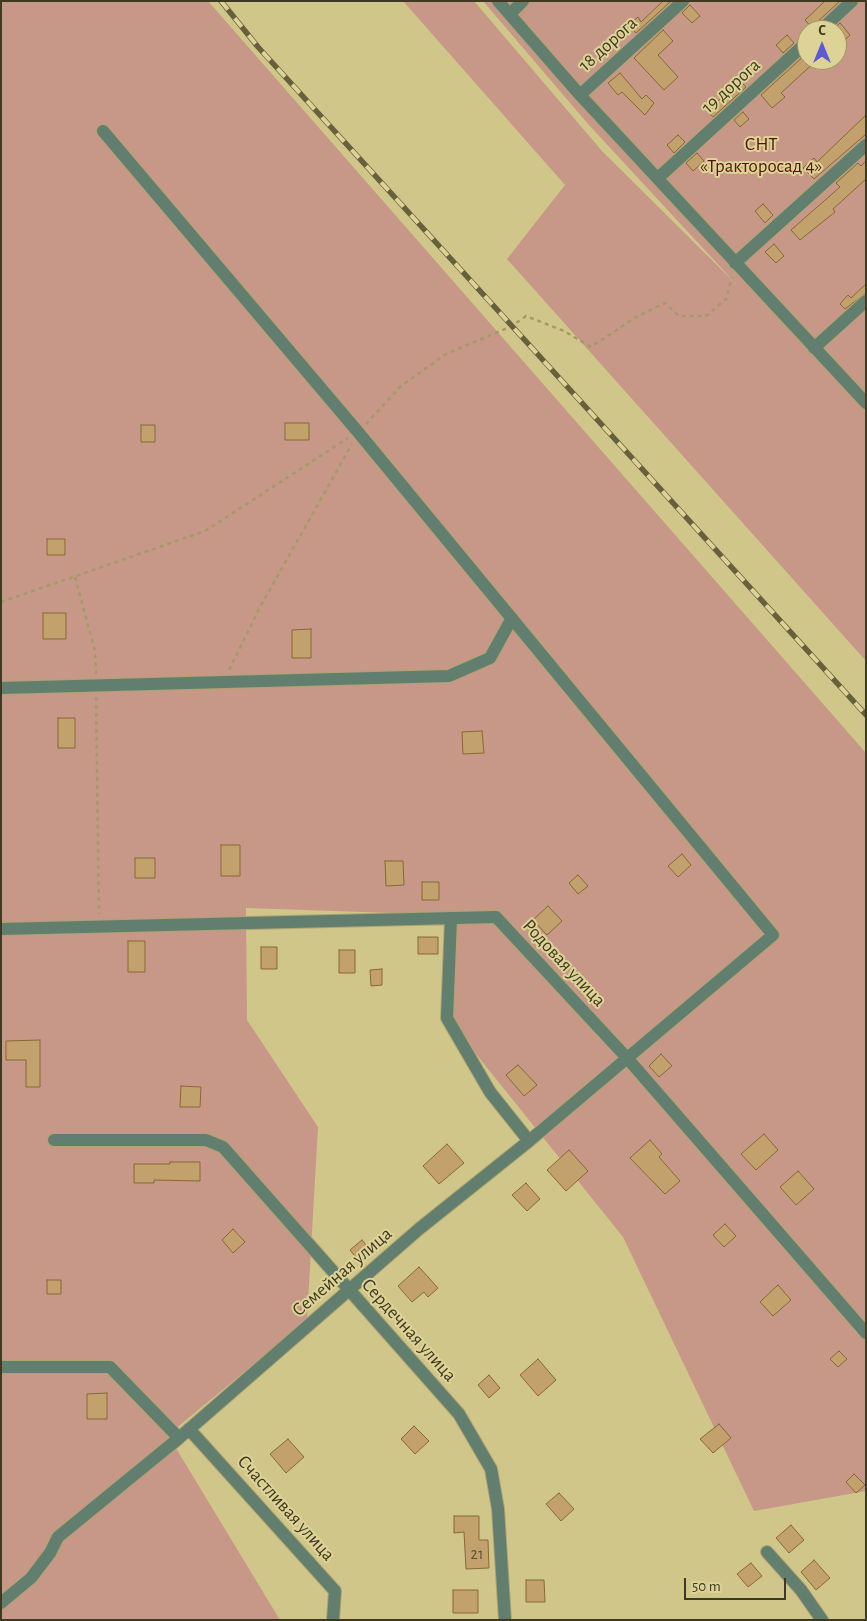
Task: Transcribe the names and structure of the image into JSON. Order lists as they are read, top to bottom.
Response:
{
  "streets": {
    "street": [
      "18 дорога",
      "19 дорога",
      "Родовая улица",
      "Семейная улица",
      "Сердечная улица",
      "Счастливая улица"
    ]
  },
  "crossings": [
    ["Родовая улица", "Семейная улица"],
    ["Семейная улица", "Сердечная улица"],
    ["Семейная улица", "Счастливая улица"]
  ],
  "parks": ["СНТ «Тракторосад 4»"],
  "house_numbers": ["21"],
  "scale_bar": "50 m",
  "north": "top"
}
